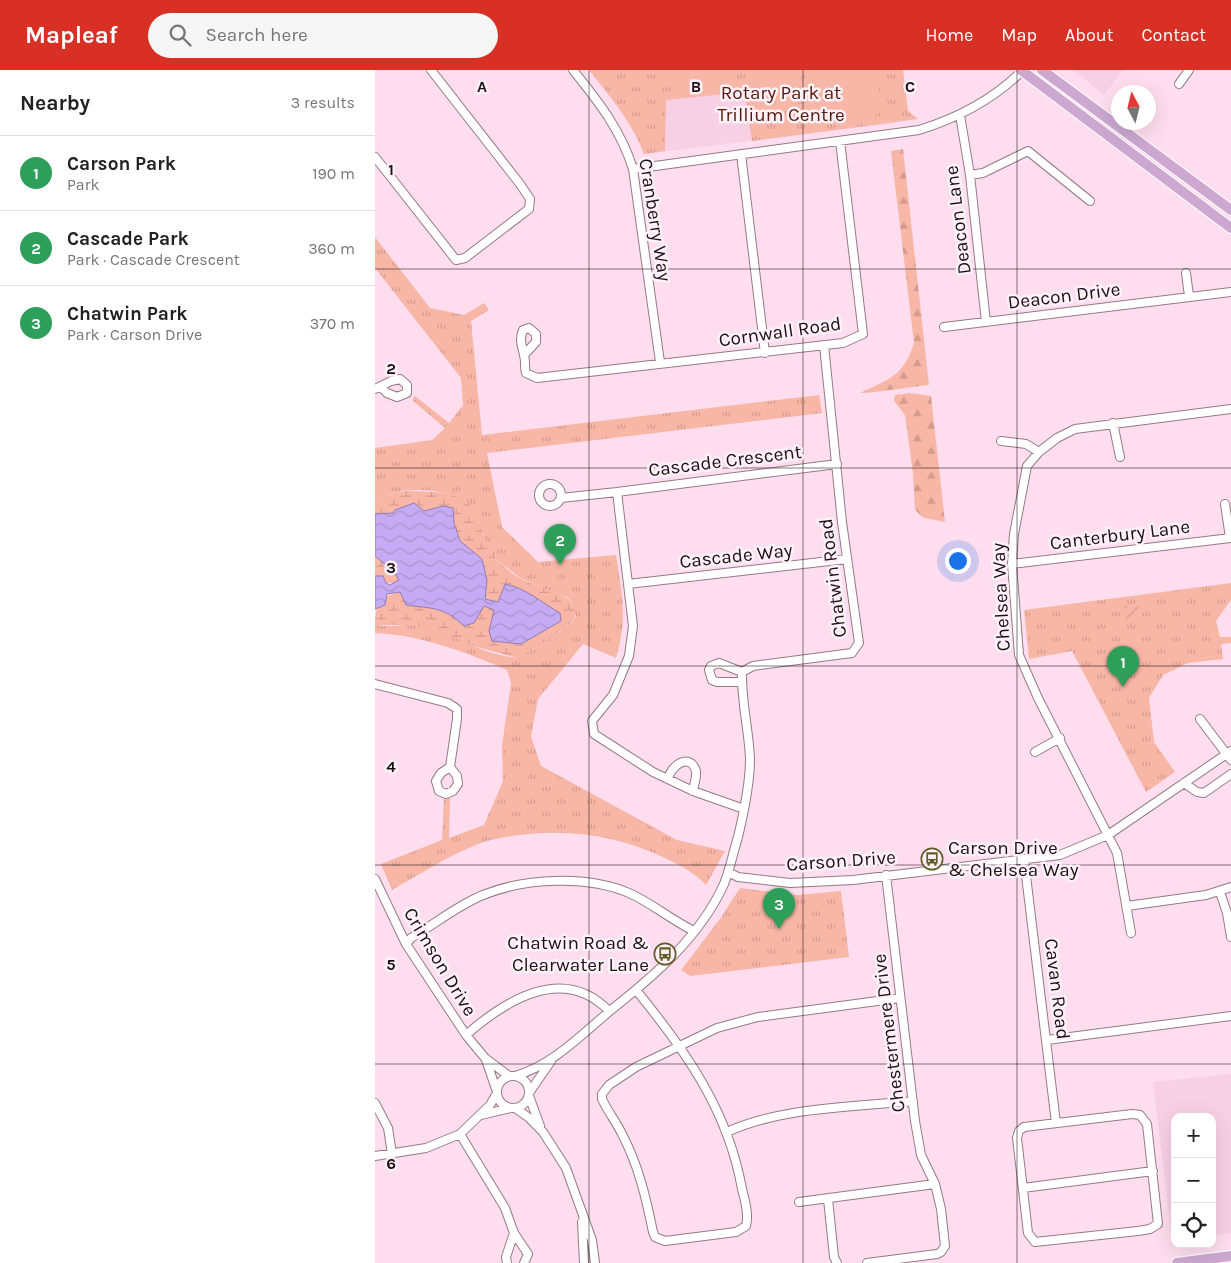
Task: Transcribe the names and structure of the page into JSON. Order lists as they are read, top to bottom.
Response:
{
  "streets": {
    "street": [
      "Cranberry Way",
      "Deacon Lane",
      "Deacon Drive",
      "Cornwall Road",
      "Cascade Crescent",
      "Canterbury Lane",
      "Cascade Way",
      "Chatwin Road",
      "Chelsea Way",
      "Carson Drive",
      "Crimson Drive",
      "Cavan Road",
      "Chestermere Drive"
    ]
  },
  "crossings": [
    ["Cranberry Way", "Cornwall Road"],
    ["Deacon Lane", "Deacon Drive"],
    ["Cornwall Road", "Chatwin Road"],
    ["Cascade Crescent", "Chatwin Road"],
    ["Canterbury Lane", "Chelsea Way"],
    ["Cascade Way", "Chatwin Road"],
    ["Chelsea Way", "Carson Drive"],
    ["Carson Drive", "Cavan Road"],
    ["Carson Drive", "Chestermere Drive"]
  ],
  "parks": ["Rotary Park at Trillium Centre"],
  "places": {
    "bus stop": ["Carson Drive & Chelsea Way", "Chatwin Road & Clearwater Lane"]
  },
  "north": "top",
  "page": {
    "header": "Mapleaf",
    "search": "Search here",
    "nav": [
      "Home",
      "Map",
      "About",
      "Contact"
    ],
    "heading": ["Nearby", "3 results"],
    "list": [
      {
        "mark": "1",
        "name": "Carson Park",
        "note": "Park",
        "value": "190 m"
      },
      {
        "mark": "2",
        "name": "Cascade Park",
        "note": "Park · Cascade Crescent",
        "value": "360 m"
      },
      {
        "mark": "3",
        "name": "Chatwin Park",
        "note": "Park · Carson Drive",
        "value": "370 m"
      }
    ],
    "pins": ["2", "1", "3"],
    "map_buttons": ["+", "−"]
  },
  "grid": {
    "columns": ["A", "B", "C"],
    "rows": [
      "1",
      "2",
      "3",
      "4",
      "5",
      "6"
    ]
  }
}
